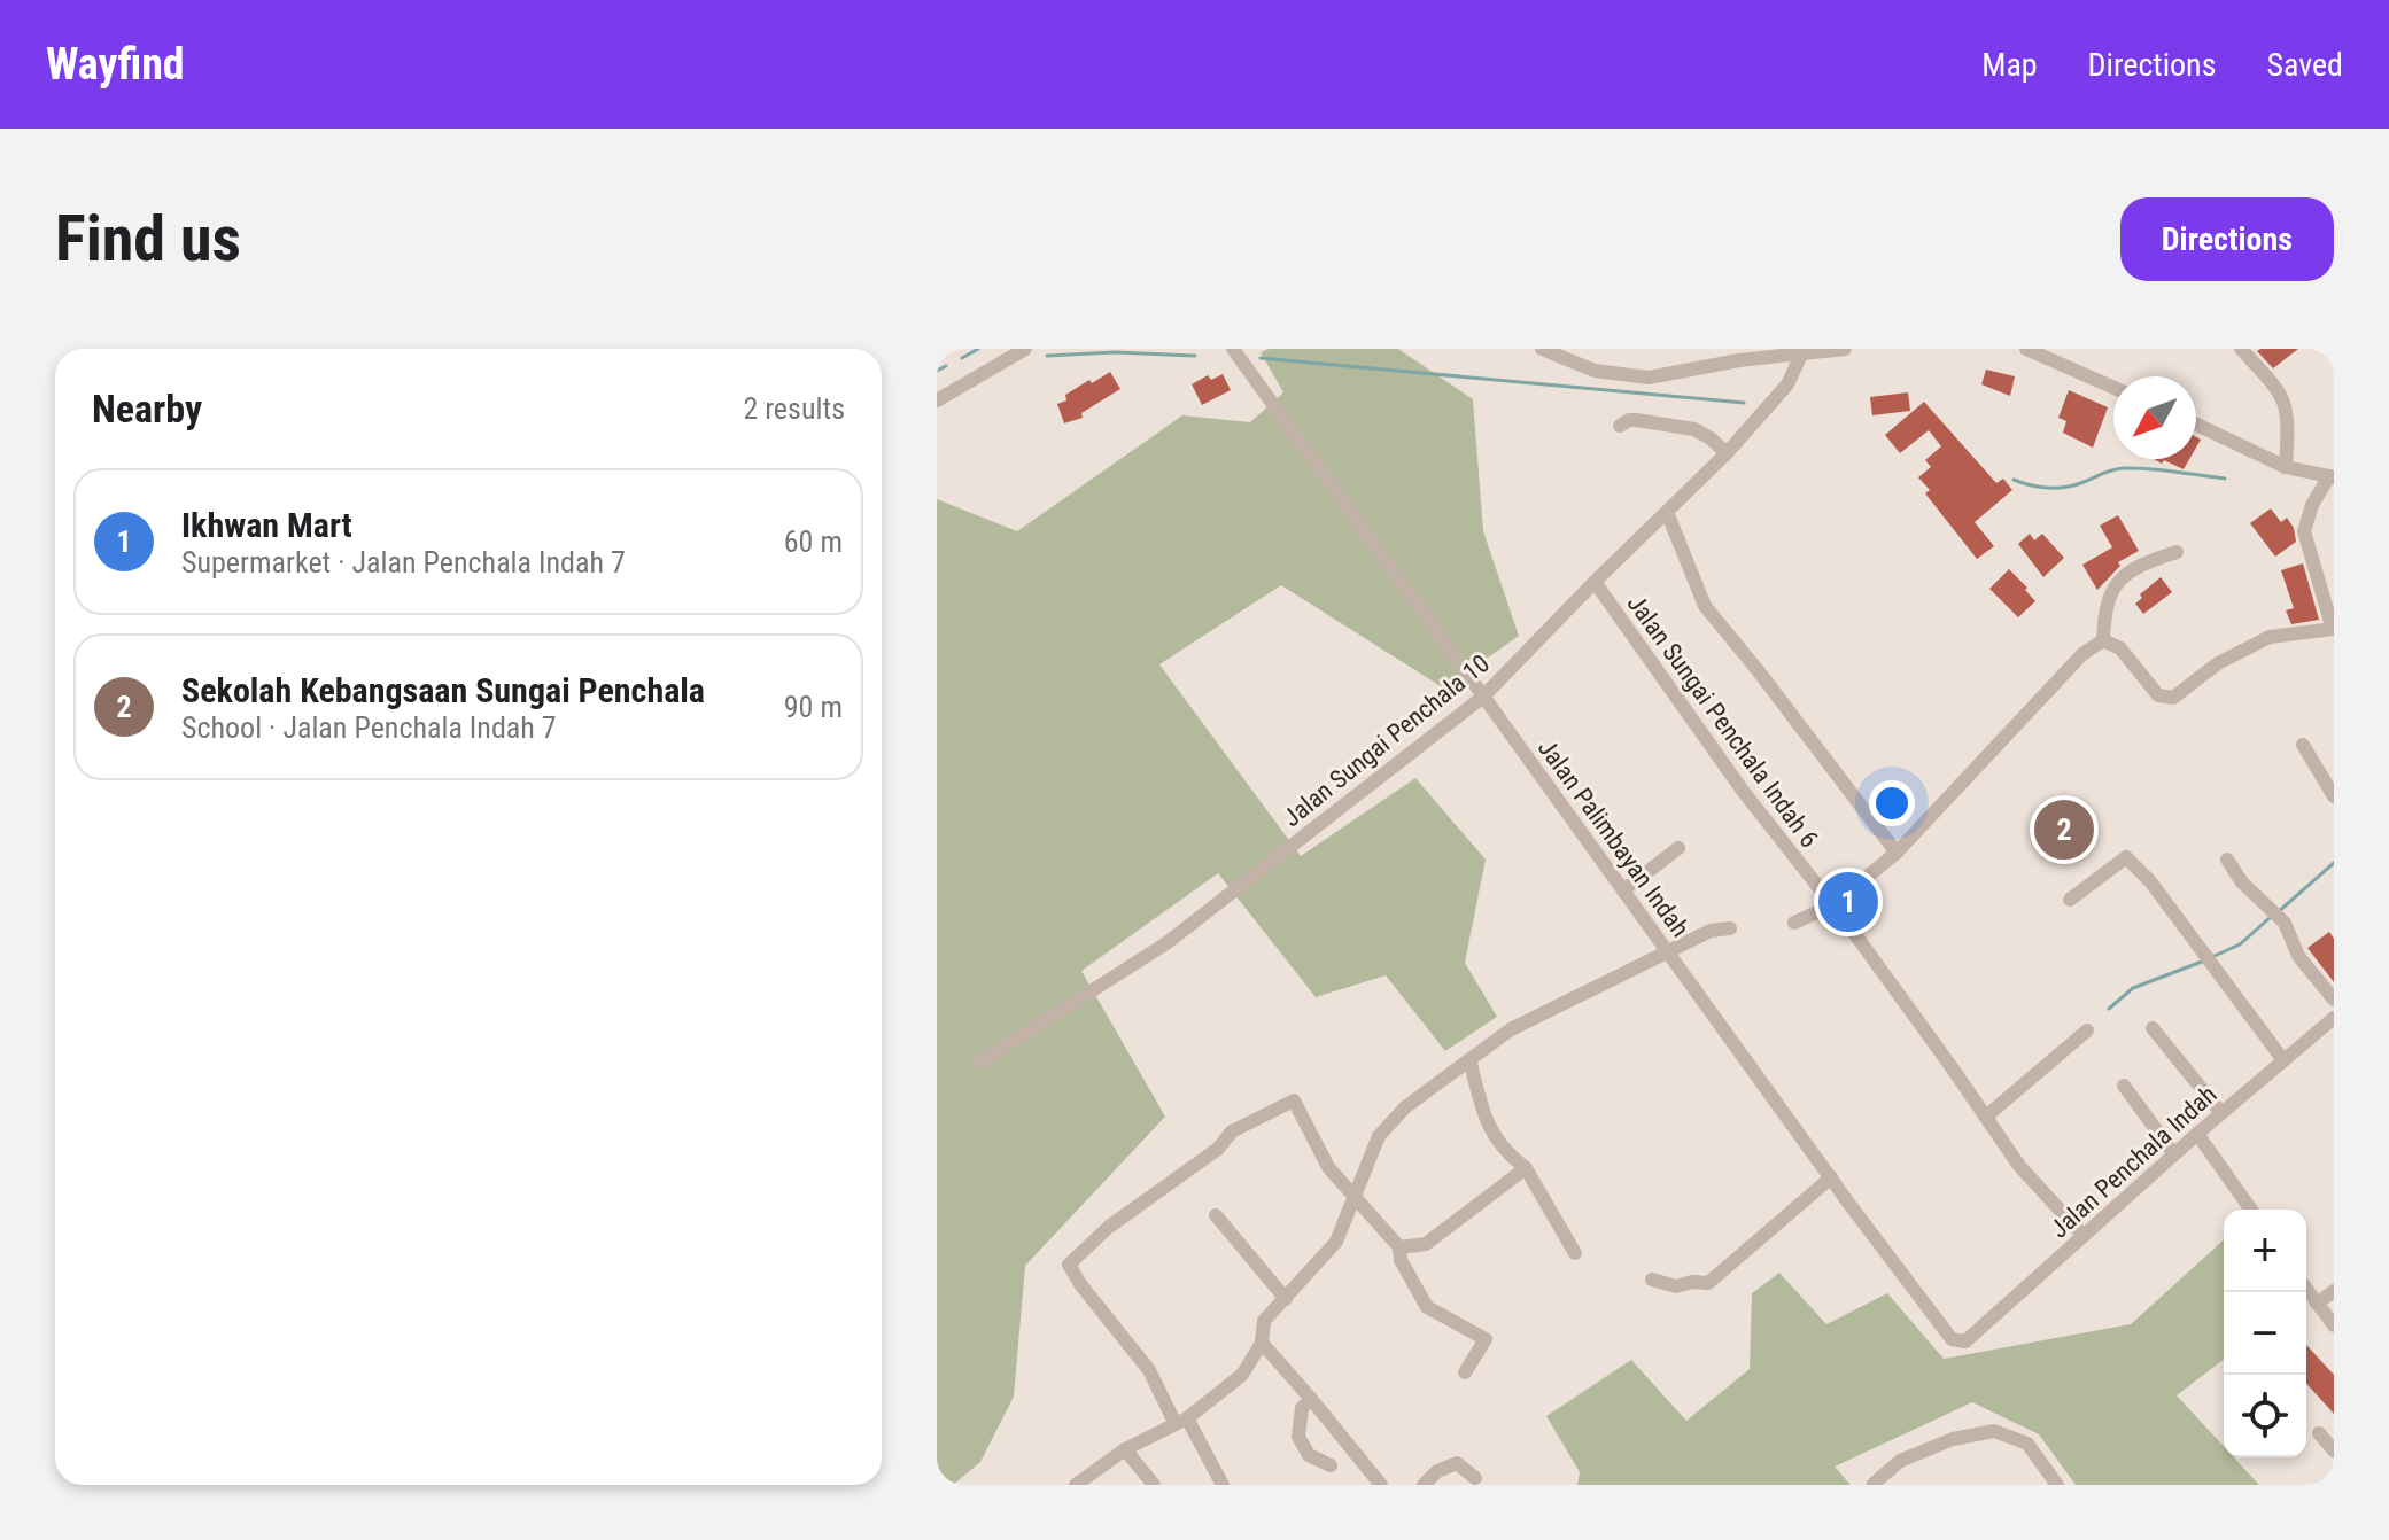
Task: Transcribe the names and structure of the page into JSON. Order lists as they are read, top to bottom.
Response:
{
  "streets": {
    "street": [
      "Jalan Sungai Penchala Indah 6",
      "Jalan Sungai Penchala 10",
      "Jalan Palimbayan Indah",
      "Jalan Penchala Indah"
    ]
  },
  "crossings": [
    ["Jalan Sungai Penchala Indah 6", "Jalan Sungai Penchala 10"],
    ["Jalan Sungai Penchala Indah 6", "Jalan Penchala Indah"],
    ["Jalan Sungai Penchala 10", "Jalan Palimbayan Indah"],
    ["Jalan Palimbayan Indah", "Jalan Penchala Indah"]
  ],
  "north": "bottom left",
  "page": {
    "header": "Wayfind",
    "nav": ["Map", "Directions", "Saved"],
    "buttons": "Directions",
    "title": "Find us",
    "heading": ["Nearby", "2 results"],
    "list": [
      {
        "mark": "1",
        "name": "Ikhwan Mart",
        "note": "Supermarket · Jalan Penchala Indah 7",
        "value": "60 m"
      },
      {
        "mark": "2",
        "name": "Sekolah Kebangsaan Sungai Penchala",
        "note": "School · Jalan Penchala Indah 7",
        "value": "90 m"
      }
    ],
    "pins": ["2", "1"],
    "map_buttons": ["+", "−"]
  }
}
